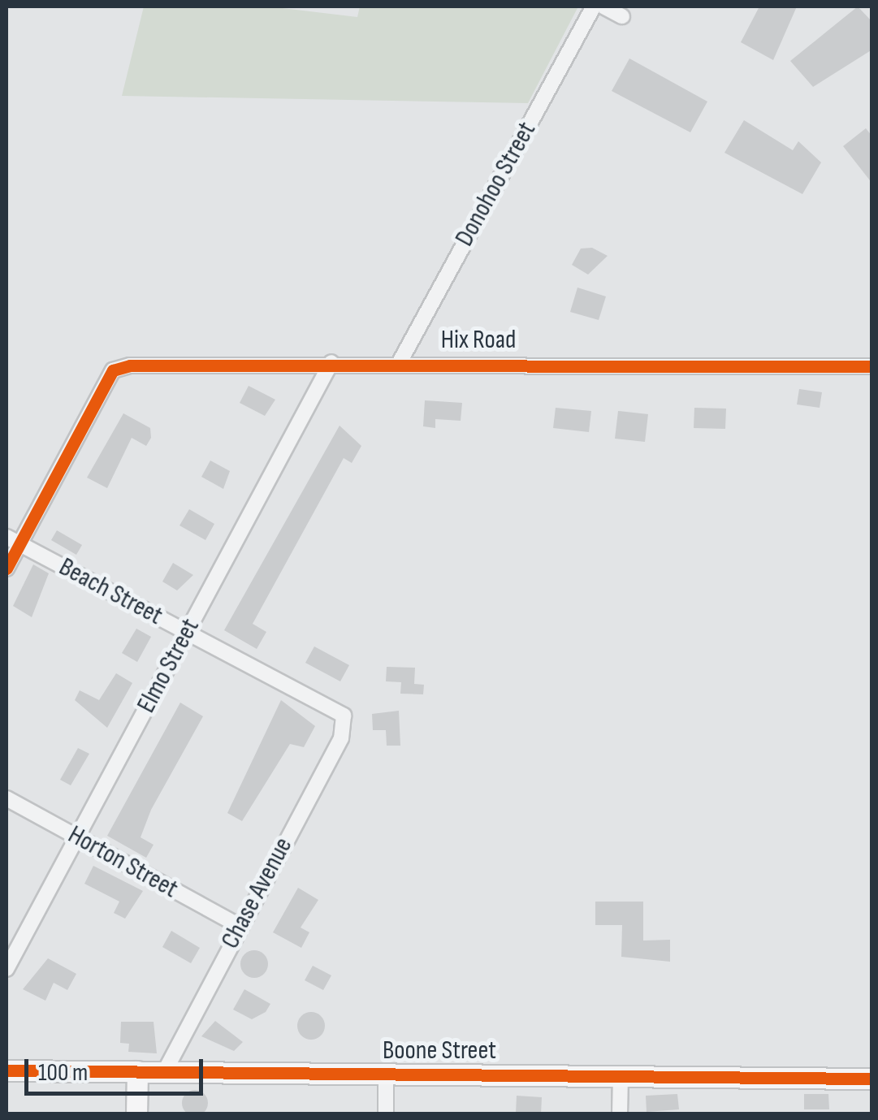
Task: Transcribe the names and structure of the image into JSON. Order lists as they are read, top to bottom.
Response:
{
  "streets": {
    "street": [
      "Donohoo Street",
      "Hix Road",
      "Beach Street",
      "Elmo Street",
      "Horton Street",
      "Chase Avenue",
      "Boone Street"
    ]
  },
  "crossings": [
    ["Donohoo Street", "Hix Road"],
    ["Hix Road", "Beach Street"],
    ["Hix Road", "Elmo Street"],
    ["Beach Street", "Elmo Street"],
    ["Beach Street", "Chase Avenue"],
    ["Elmo Street", "Horton Street"],
    ["Horton Street", "Chase Avenue"],
    ["Chase Avenue", "Boone Street"]
  ],
  "scale_bar": "100 m"
}
